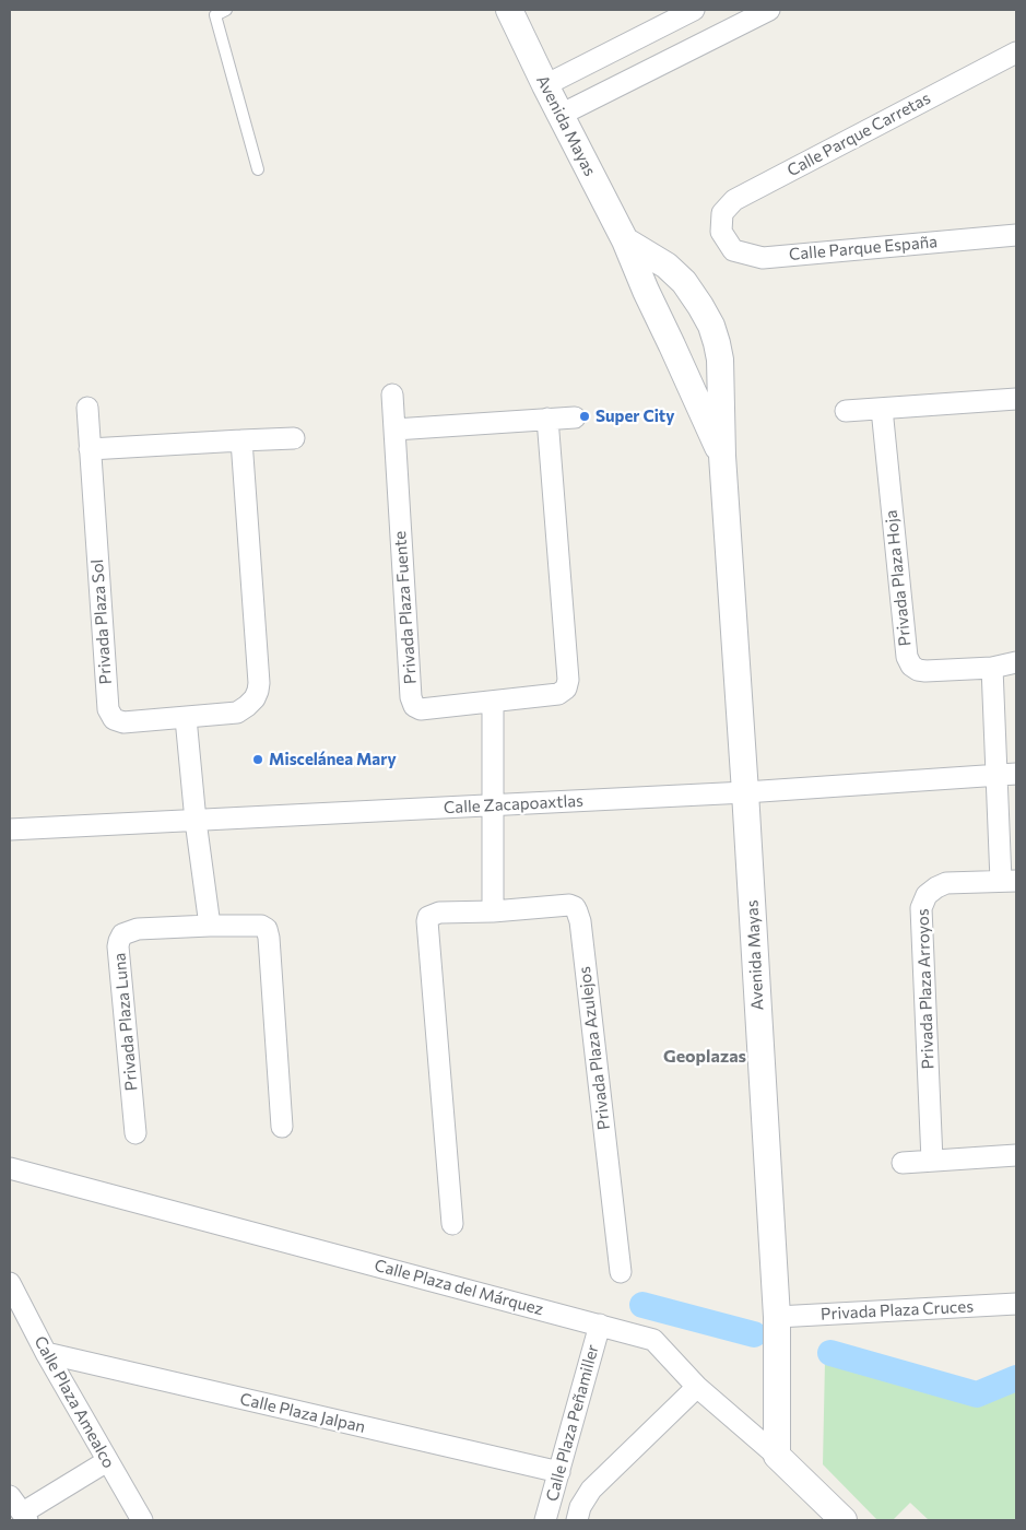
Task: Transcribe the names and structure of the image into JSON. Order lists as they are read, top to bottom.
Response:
{
  "streets": {
    "street": [
      "Avenida Mayas",
      "Calle Parque Carretas",
      "Calle Parque España",
      "Privada Plaza Hoja",
      "Privada Plaza Fuente",
      "Privada Plaza Sol",
      "Calle Zacapoaxtlas",
      "Privada Plaza Arroyos",
      "Privada Plaza Luna",
      "Privada Plaza Azulejos",
      "Calle Plaza del Márquez",
      "Privada Plaza Cruces",
      "Calle Plaza Amealco",
      "Calle Plaza Jalpan",
      "Calle Plaza Peñamiller"
    ]
  },
  "crossings": [
    ["Avenida Mayas", "Calle Zacapoaxtlas"],
    ["Avenida Mayas", "Calle Plaza del Márquez"],
    ["Avenida Mayas", "Privada Plaza Cruces"],
    ["Calle Parque Carretas", "Calle Parque España"],
    ["Calle Zacapoaxtlas", "Privada Plaza Arroyos"],
    ["Calle Plaza del Márquez", "Calle Plaza Peñamiller"],
    ["Calle Plaza Amealco", "Calle Plaza Jalpan"],
    ["Calle Plaza Jalpan", "Calle Plaza Peñamiller"]
  ],
  "districts": ["Geoplazas"],
  "places": ["Super City", "Miscelánea Mary"]
}
